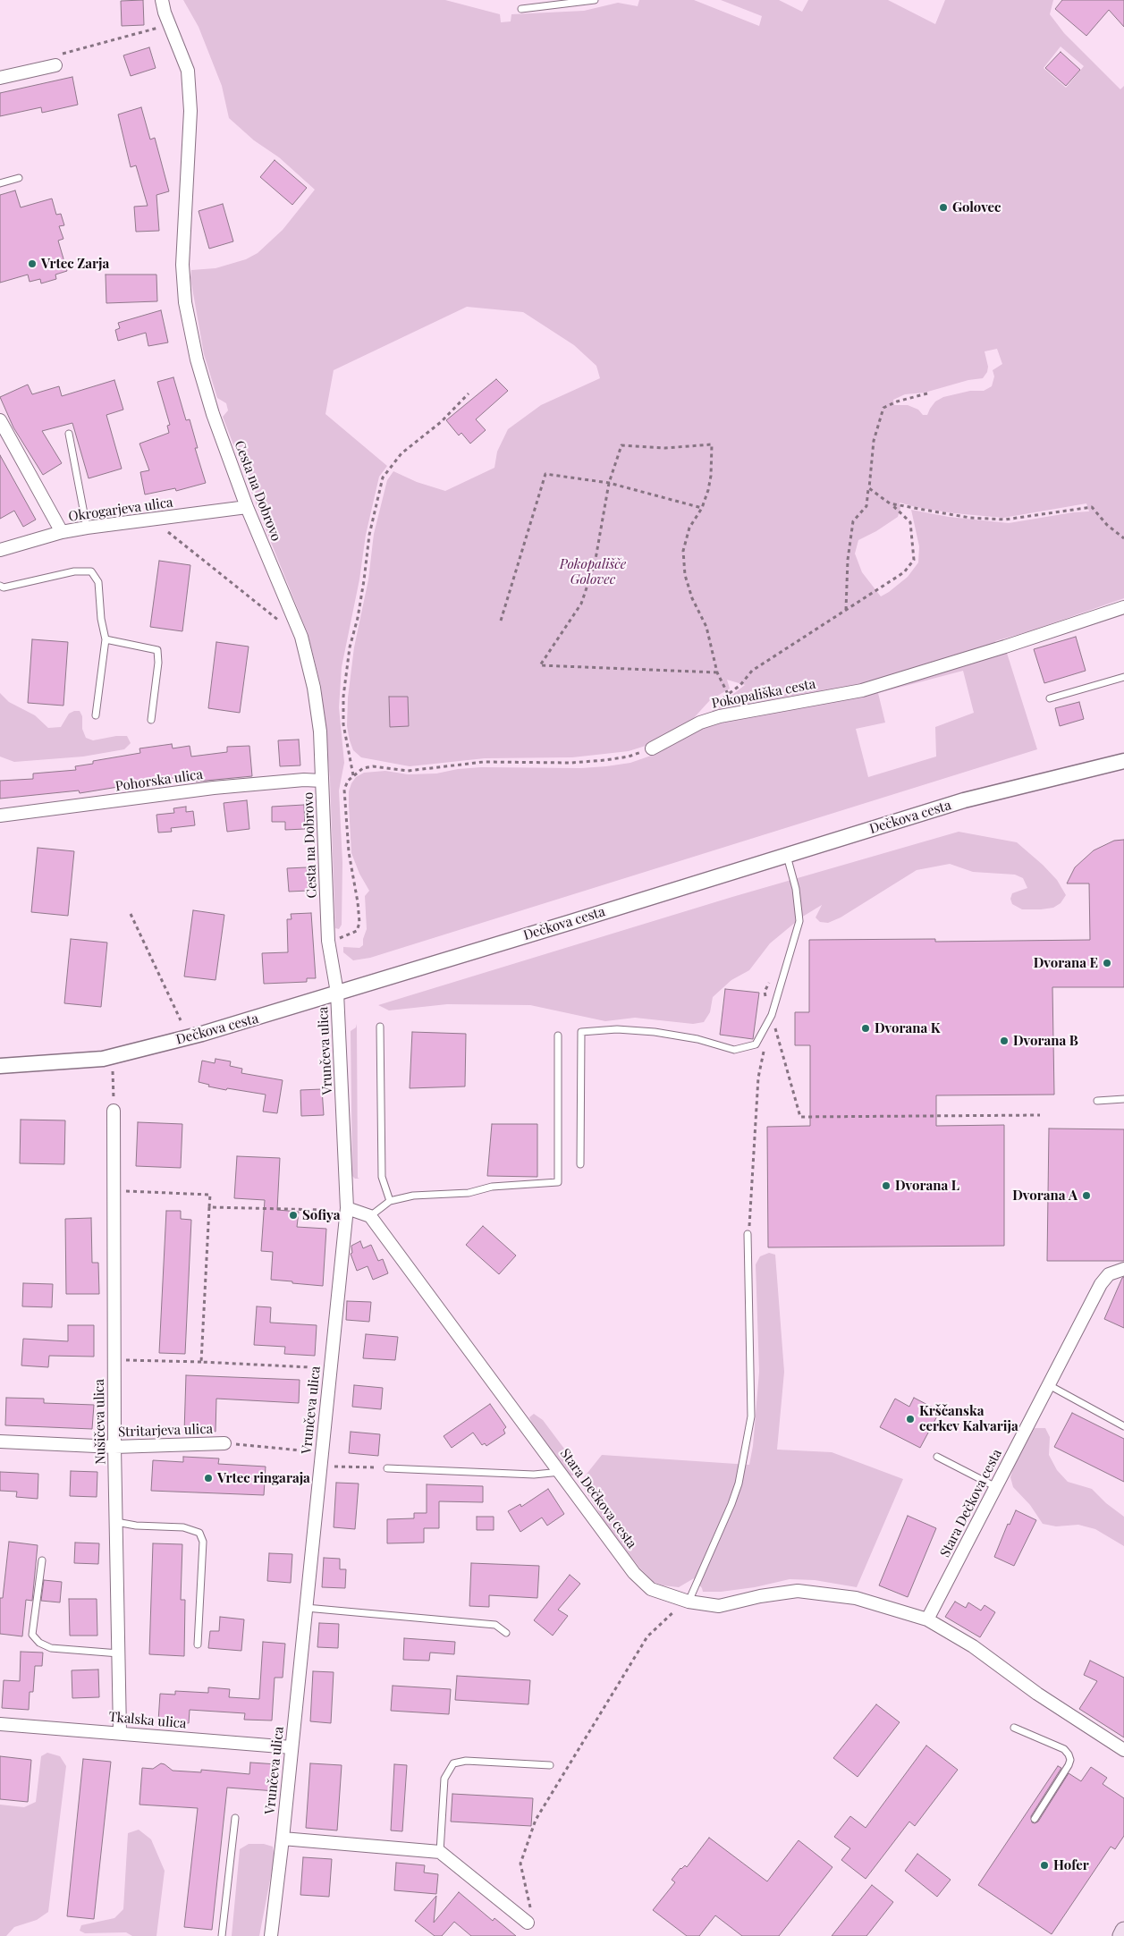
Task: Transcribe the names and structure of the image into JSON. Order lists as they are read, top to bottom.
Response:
{
  "streets": {
    "street": [
      "Cesta na Dobrovo",
      "Okrogarjeva ulica",
      "Pokopališka cesta",
      "Pohorska ulica",
      "Dečkova cesta",
      "Vrunčeva ulica",
      "Nušičeva ulica",
      "Stritarjeva ulica",
      "Stara Dečkova cesta",
      "Tkalska ulica"
    ]
  },
  "crossings": [
    ["Cesta na Dobrovo", "Okrogarjeva ulica"],
    ["Cesta na Dobrovo", "Pohorska ulica"],
    ["Cesta na Dobrovo", "Dečkova cesta"],
    ["Cesta na Dobrovo", "Vrunčeva ulica"],
    ["Dečkova cesta", "Vrunčeva ulica"],
    ["Vrunčeva ulica", "Tkalska ulica"],
    ["Nušičeva ulica", "Stritarjeva ulica"],
    ["Nušičeva ulica", "Tkalska ulica"]
  ],
  "parks": ["Pokopališče Golovec"],
  "places": [
    "Golovec",
    "Vrtec Zarja",
    "Dvorana E",
    "Dvorana K",
    "Dvorana B",
    "Dvorana L",
    "Dvorana A",
    "Sofiya",
    "Krščanska cerkev Kalvarija",
    "Vrtec ringaraja",
    "Hofer"
  ]
}
